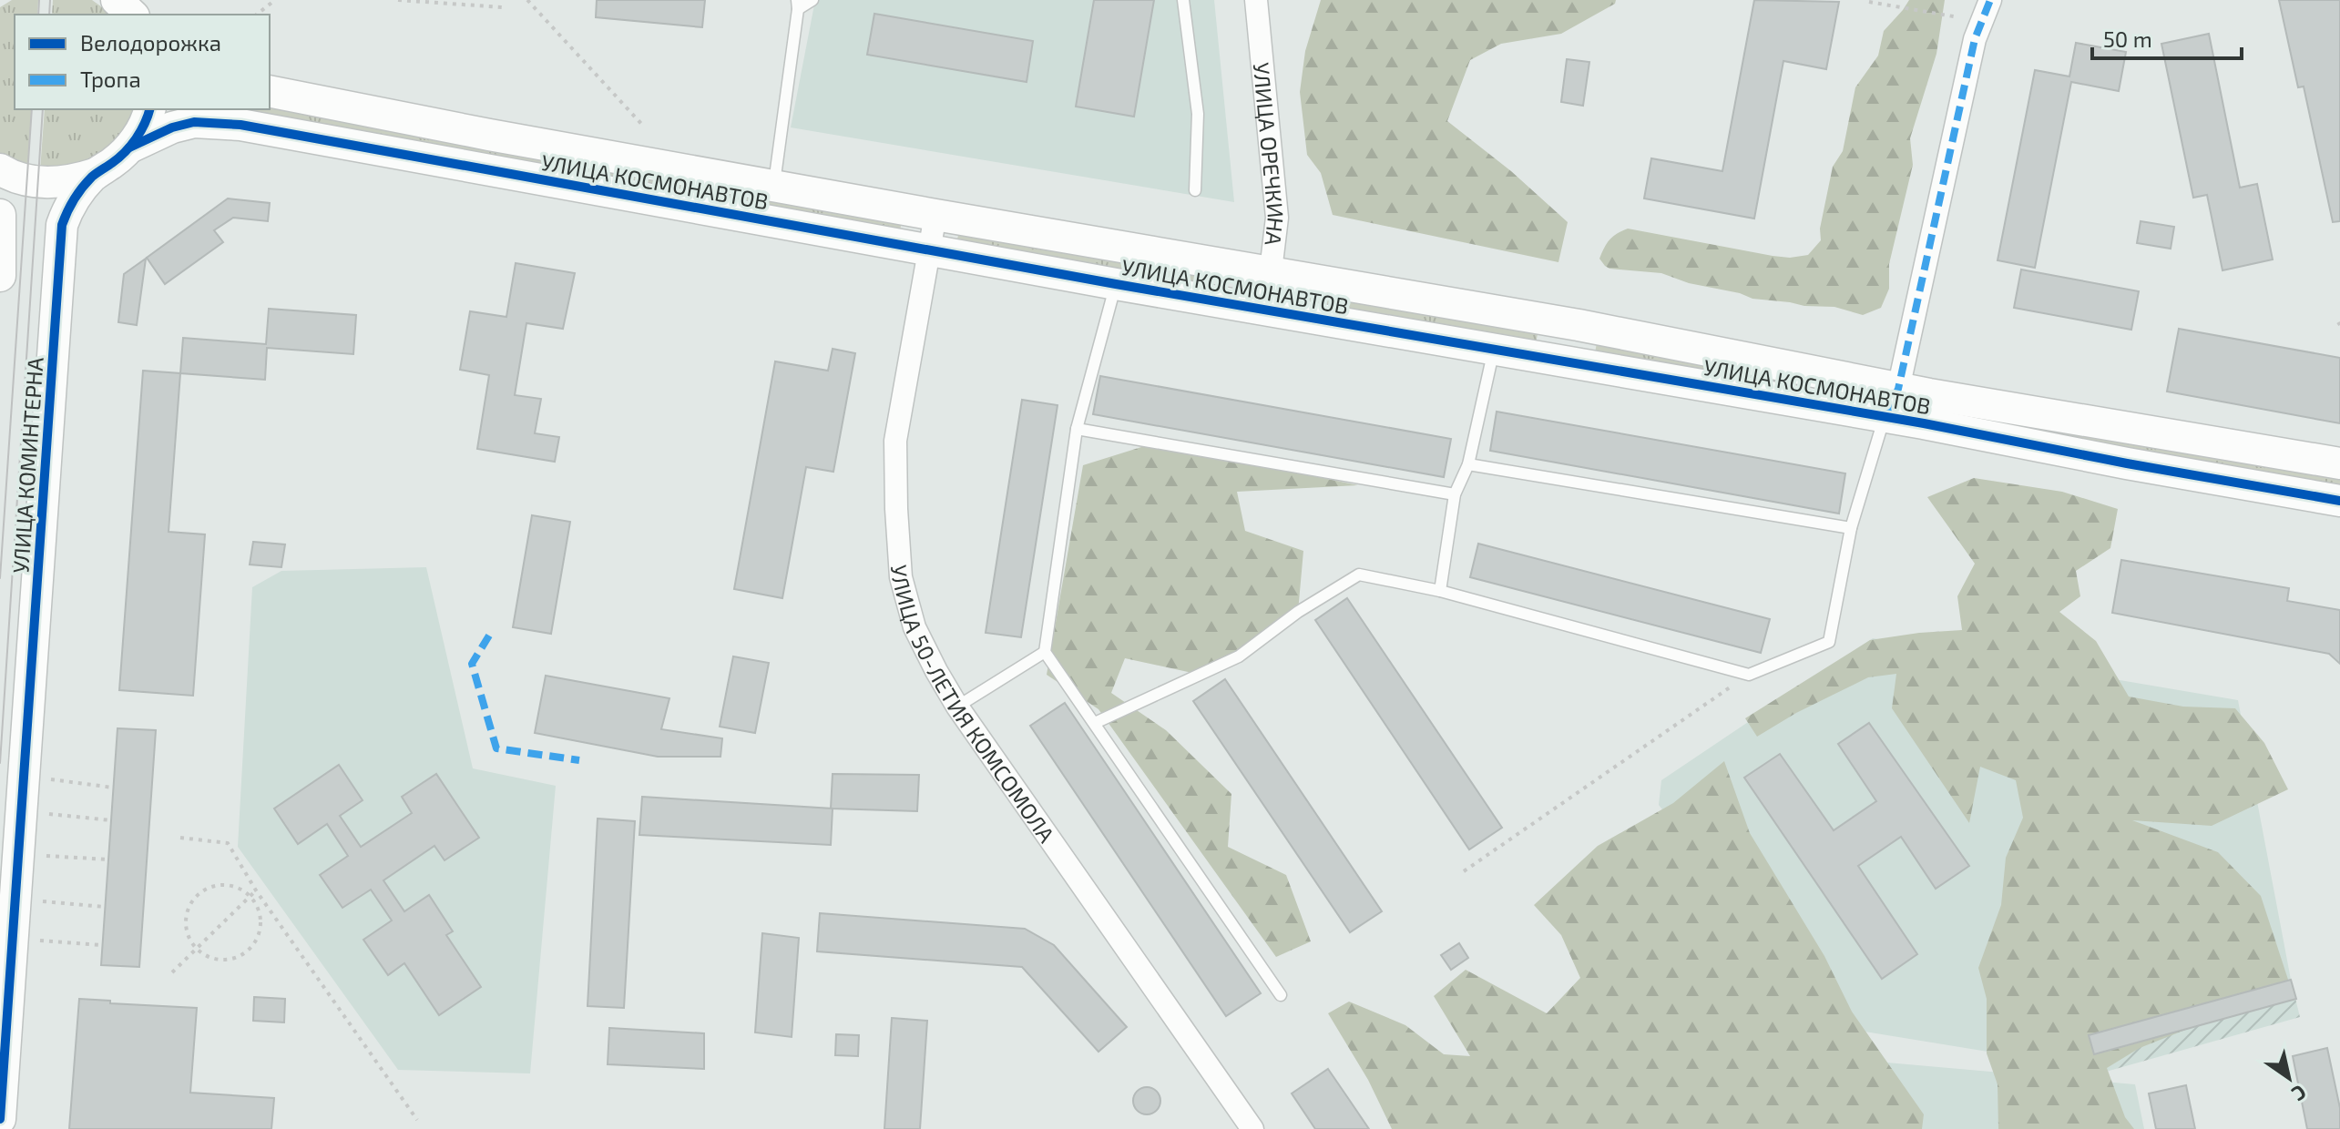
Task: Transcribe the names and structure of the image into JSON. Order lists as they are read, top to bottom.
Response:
{
  "streets": {
    "street": [
      "УЛИЦА ОРЕЧКИНА",
      "УЛИЦА КОСМОНАВТОВ",
      "УЛИЦА КОМИНТЕРНА",
      "УЛИЦА 50-ЛЕТИЯ КОМСОМОЛА"
    ]
  },
  "crossings": [
    ["УЛИЦА ОРЕЧКИНА", "УЛИЦА КОСМОНАВТОВ"],
    ["УЛИЦА КОСМОНАВТОВ", "УЛИЦА КОМИНТЕРНА"],
    ["УЛИЦА КОСМОНАВТОВ", "УЛИЦА 50-ЛЕТИЯ КОМСОМОЛА"]
  ],
  "legend": ["Велодорожка", "Тропа"],
  "scale_bar": "50 m",
  "north": "bottom right"
}
